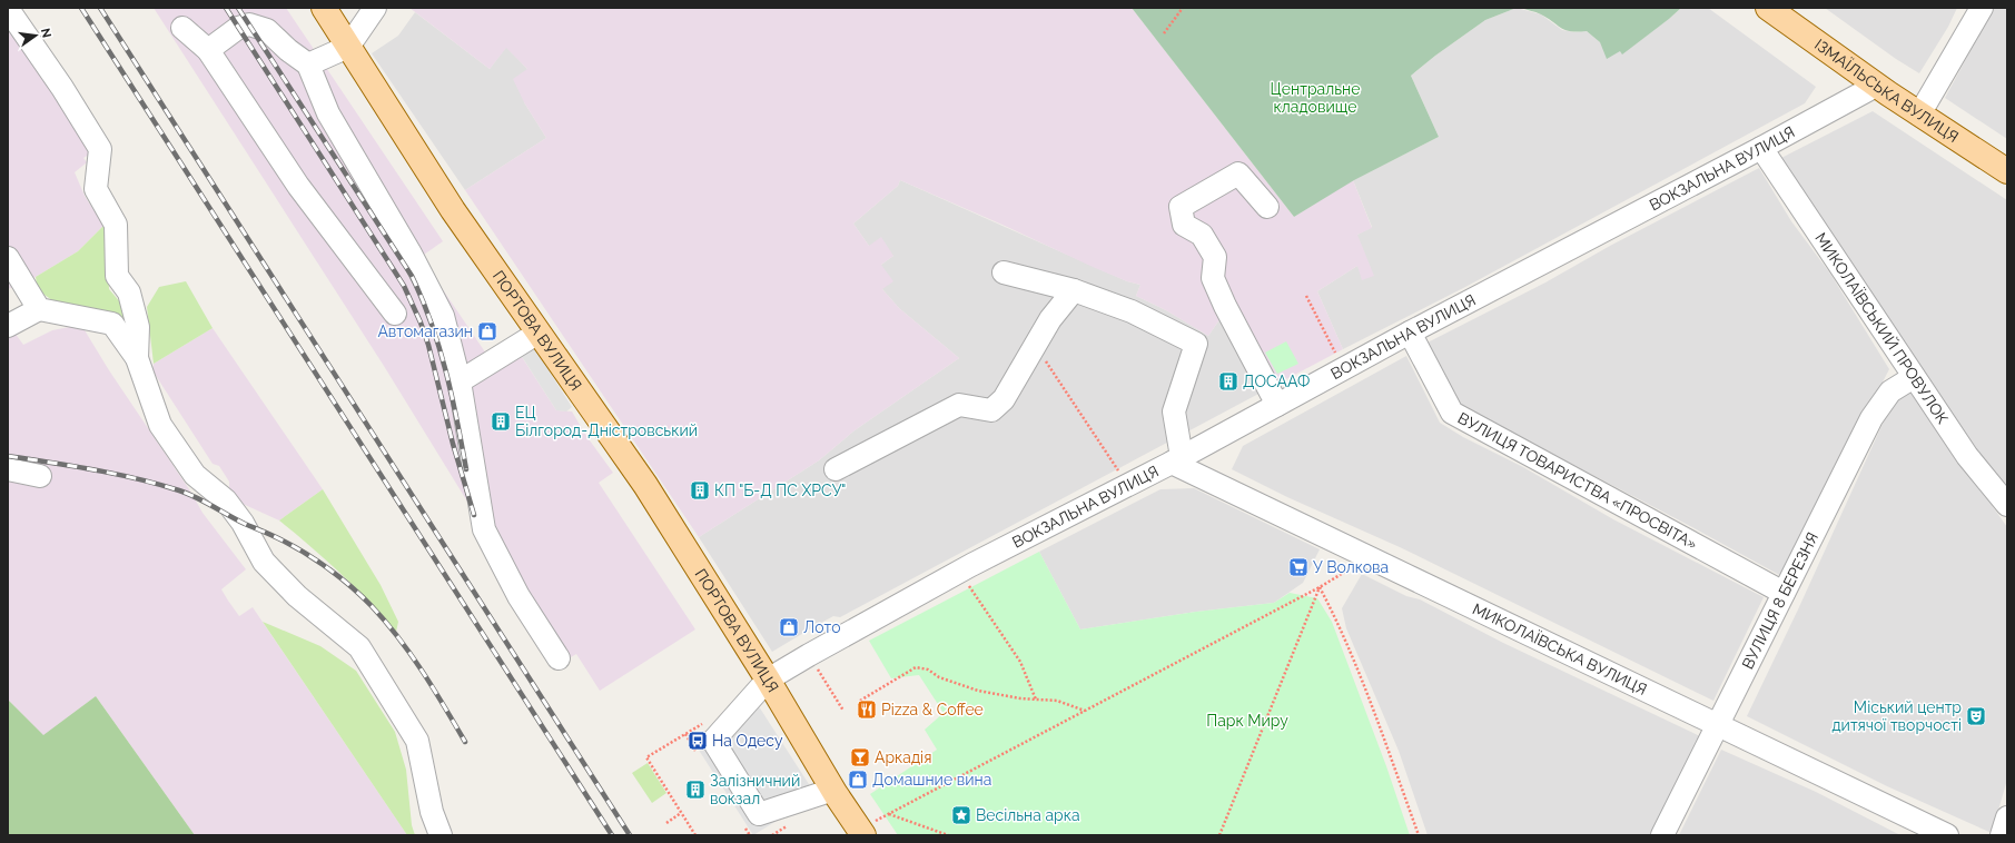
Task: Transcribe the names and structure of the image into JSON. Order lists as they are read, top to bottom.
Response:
{
  "streets": {
    "main road": ["ІЗМАЇЛЬСЬКА ВУЛИЦЯ", "ПОРТОВА ВУЛИЦЯ"],
    "street": [
      "ВОКЗАЛЬНА ВУЛИЦЯ",
      "МИКОЛАЇВСЬКИЙ ПРОВУЛОК",
      "ВУЛИЦЯ ТОВАРИСТВА «ПРОСВІТА»",
      "ВУЛИЦЯ 8 БЕРЕЗНЯ",
      "МИКОЛАЇВСЬКА ВУЛИЦЯ"
    ]
  },
  "crossings": [
    ["ІЗМАЇЛЬСЬКА ВУЛИЦЯ", "ВОКЗАЛЬНА ВУЛИЦЯ"],
    ["ВОКЗАЛЬНА ВУЛИЦЯ", "МИКОЛАЇВСЬКИЙ ПРОВУЛОК"],
    ["ВОКЗАЛЬНА ВУЛИЦЯ", "ПОРТОВА ВУЛИЦЯ"],
    ["ВОКЗАЛЬНА ВУЛИЦЯ", "ВУЛИЦЯ ТОВАРИСТВА «ПРОСВІТА»"],
    ["ВОКЗАЛЬНА ВУЛИЦЯ", "МИКОЛАЇВСЬКА ВУЛИЦЯ"],
    ["МИКОЛАЇВСЬКИЙ ПРОВУЛОК", "ВУЛИЦЯ 8 БЕРЕЗНЯ"],
    ["ВУЛИЦЯ ТОВАРИСТВА «ПРОСВІТА»", "ВУЛИЦЯ 8 БЕРЕЗНЯ"],
    ["ВУЛИЦЯ 8 БЕРЕЗНЯ", "МИКОЛАЇВСЬКА ВУЛИЦЯ"]
  ],
  "parks": ["Центральне кладовище", "Парк Миру"],
  "places": {
    "shop": ["Автомагазин", "Лото", "Домашние вина"],
    "building": [
      "ДОСААФ",
      "ЕЦ Білгород-Дністровський",
      "КП \"Б-Д ПС ХРСУ\"",
      "Залізничний вокзал"
    ],
    "supermarket": ["У Волкова"],
    "restaurant": ["Pizza & Coffee"],
    "theatre": ["Міський центр дитячої творчості"],
    "bus stop": ["На Одесу"],
    "bar": ["Аркадія"],
    "place": ["Весільна арка"]
  },
  "north": "right"
}
